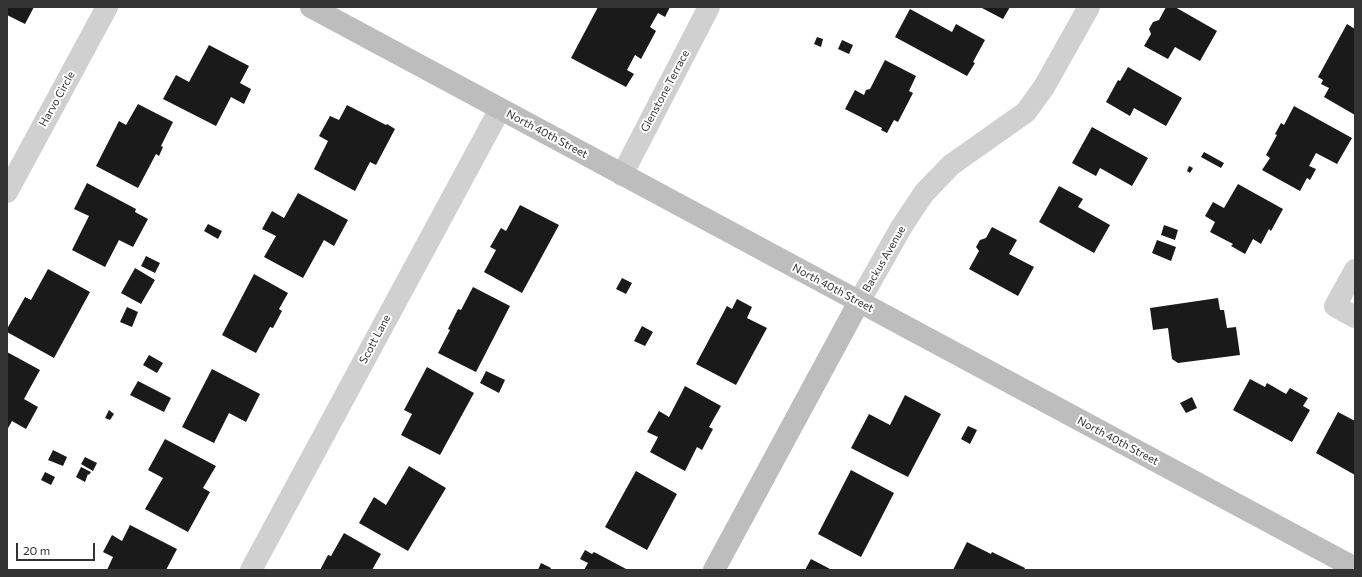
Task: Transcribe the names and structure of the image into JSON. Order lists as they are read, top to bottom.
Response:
{
  "streets": {
    "street": [
      "Glenstone Terrace",
      "Harvo Circle",
      "North 40th Street",
      "Backus Avenue",
      "Scott Lane"
    ]
  },
  "crossings": [
    ["Glenstone Terrace", "North 40th Street"],
    ["North 40th Street", "Backus Avenue"],
    ["North 40th Street", "Scott Lane"]
  ],
  "scale_bar": "20 m"
}
